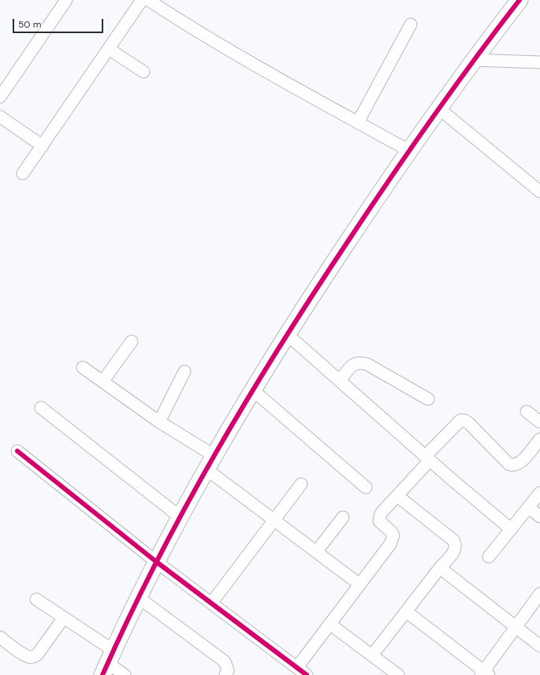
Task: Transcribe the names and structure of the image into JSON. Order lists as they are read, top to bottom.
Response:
{
  "scale_bar": "50 m"
}
